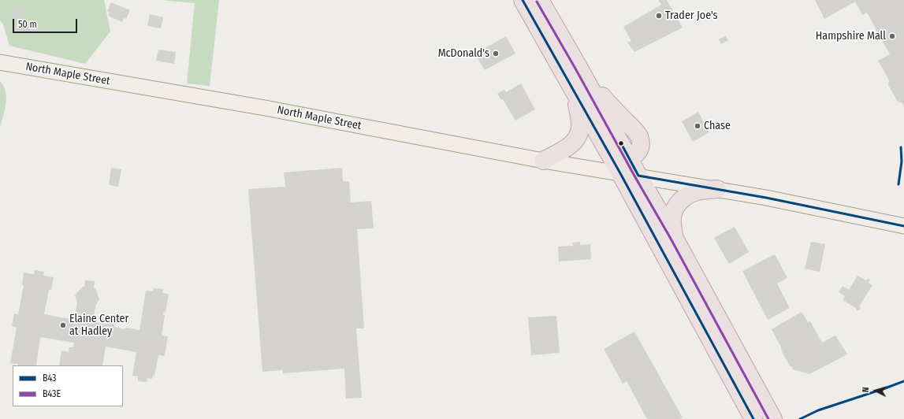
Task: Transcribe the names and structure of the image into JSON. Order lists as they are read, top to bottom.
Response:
{
  "streets": {
    "main road": ["North Maple Street"]
  },
  "places": [
    "Trader Joe's",
    "Hampshire Mall",
    "McDonald's",
    "Chase",
    "Elaine Center at Hadley"
  ],
  "lines": ["transit line B43", "transit line B43E"],
  "legend": ["B43", "B43E"],
  "scale_bar": "50 m",
  "north": "left"
}
